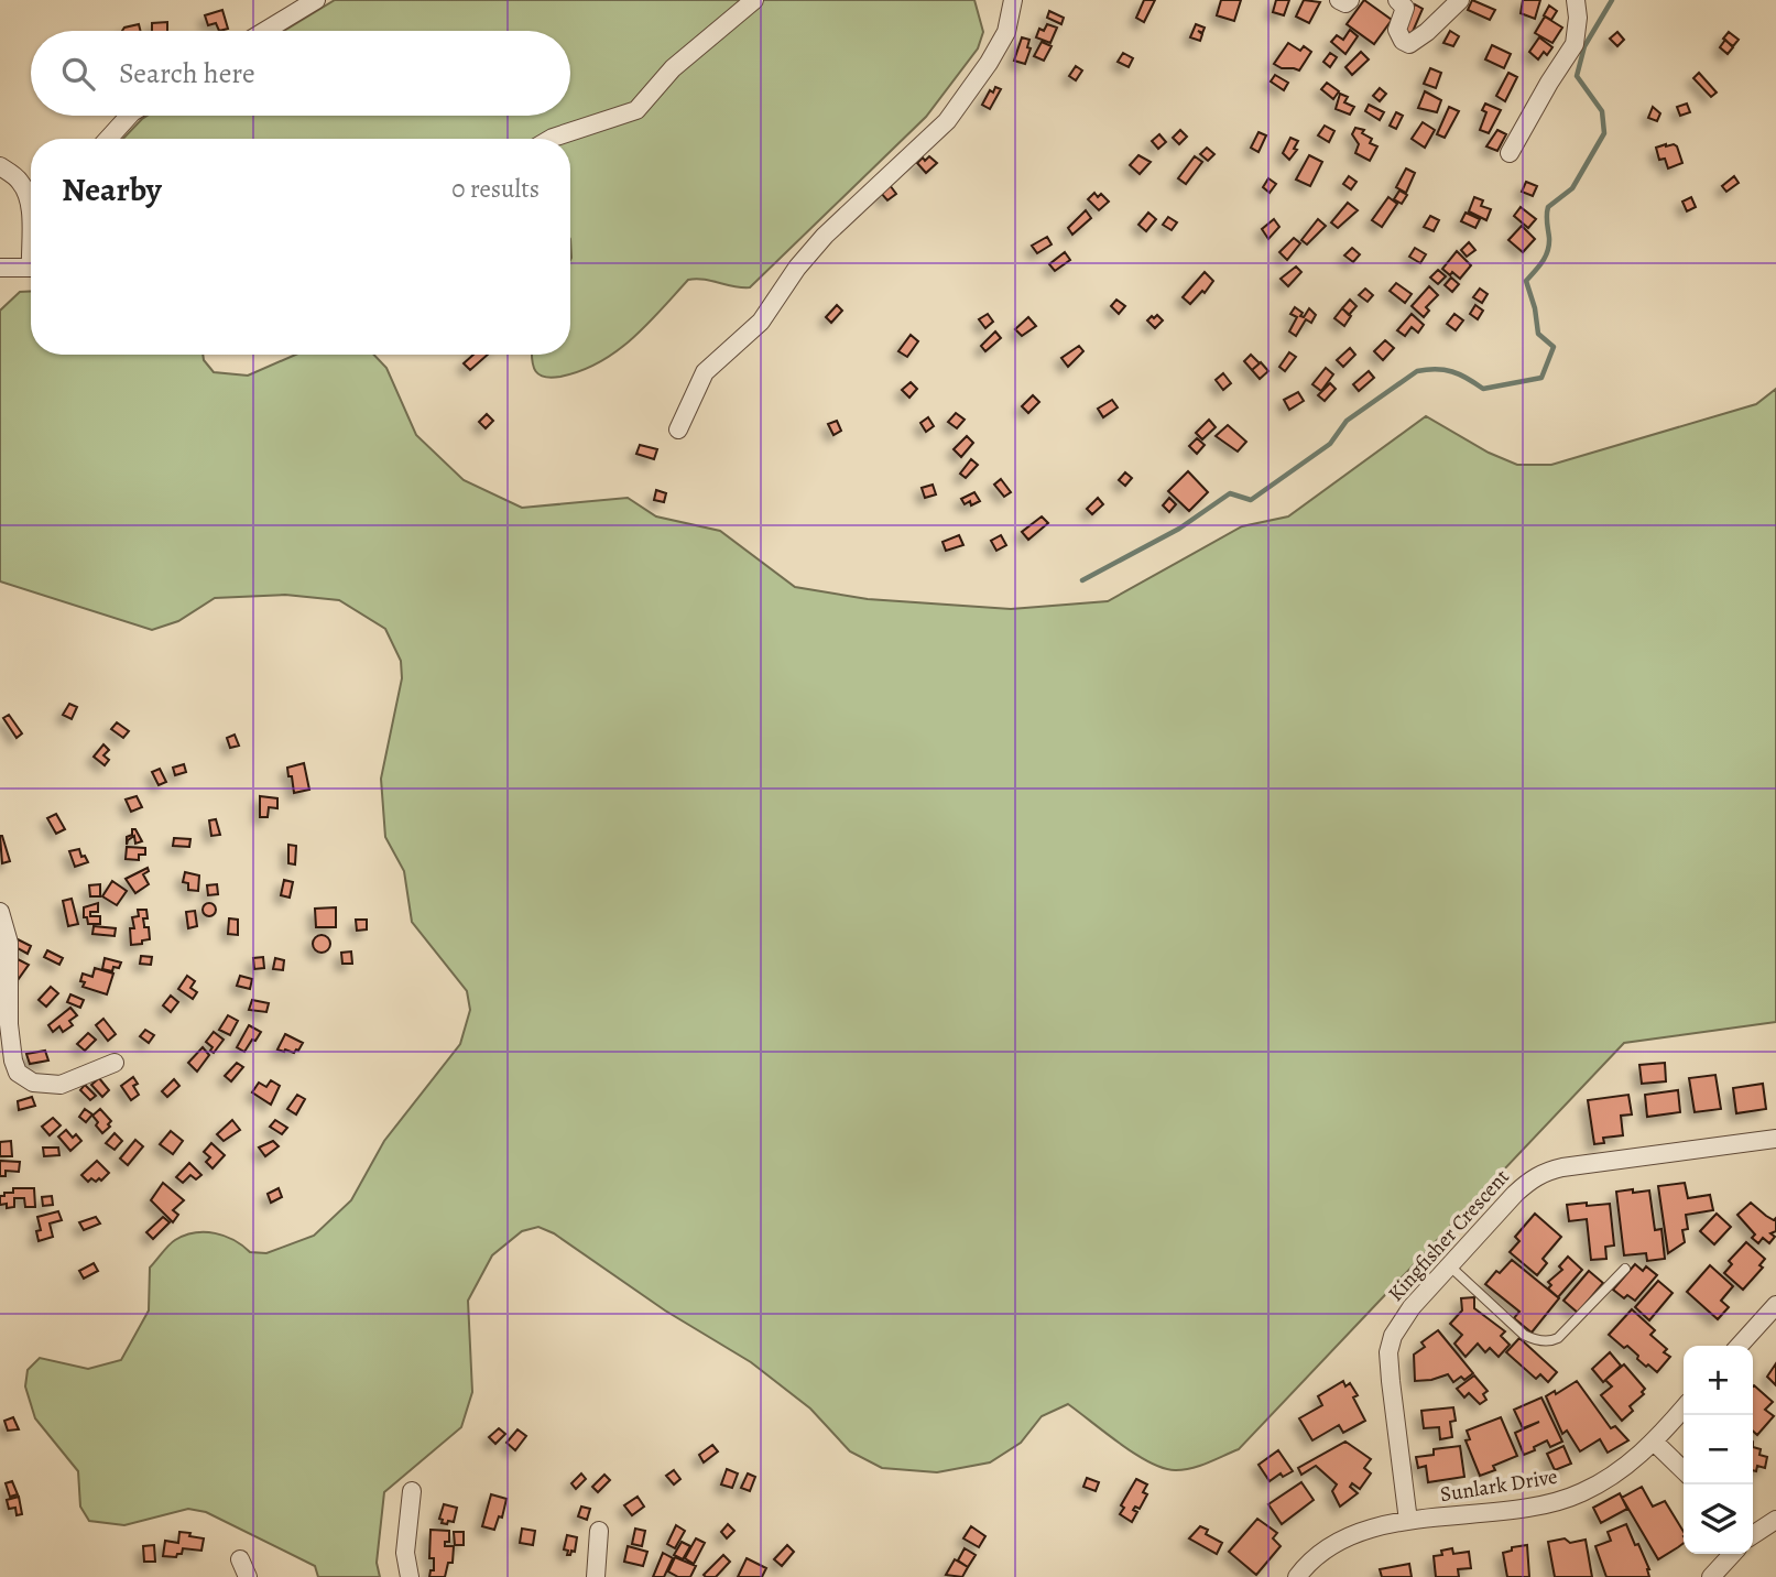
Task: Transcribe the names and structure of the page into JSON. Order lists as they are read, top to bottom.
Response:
{
  "streets": {
    "street": ["Kingfisher Crescent", "Sunlark Drive"]
  },
  "crossings": [
    ["Kingfisher Crescent", "Sunlark Drive"]
  ],
  "page": {
    "search": "Search here",
    "heading": ["Nearby", "0 results"],
    "map_buttons": ["+", "−"]
  }
}
